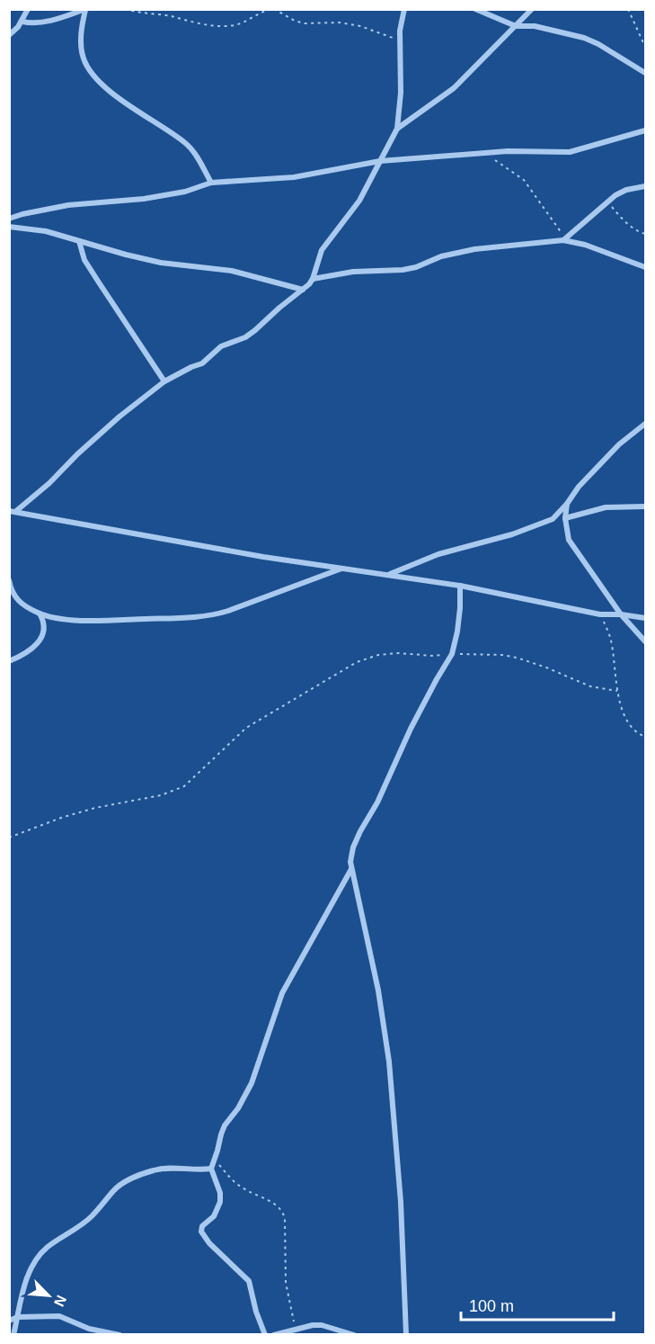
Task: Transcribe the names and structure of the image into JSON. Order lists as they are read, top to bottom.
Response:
{
  "scale_bar": "100 m",
  "north": "bottom right"
}
